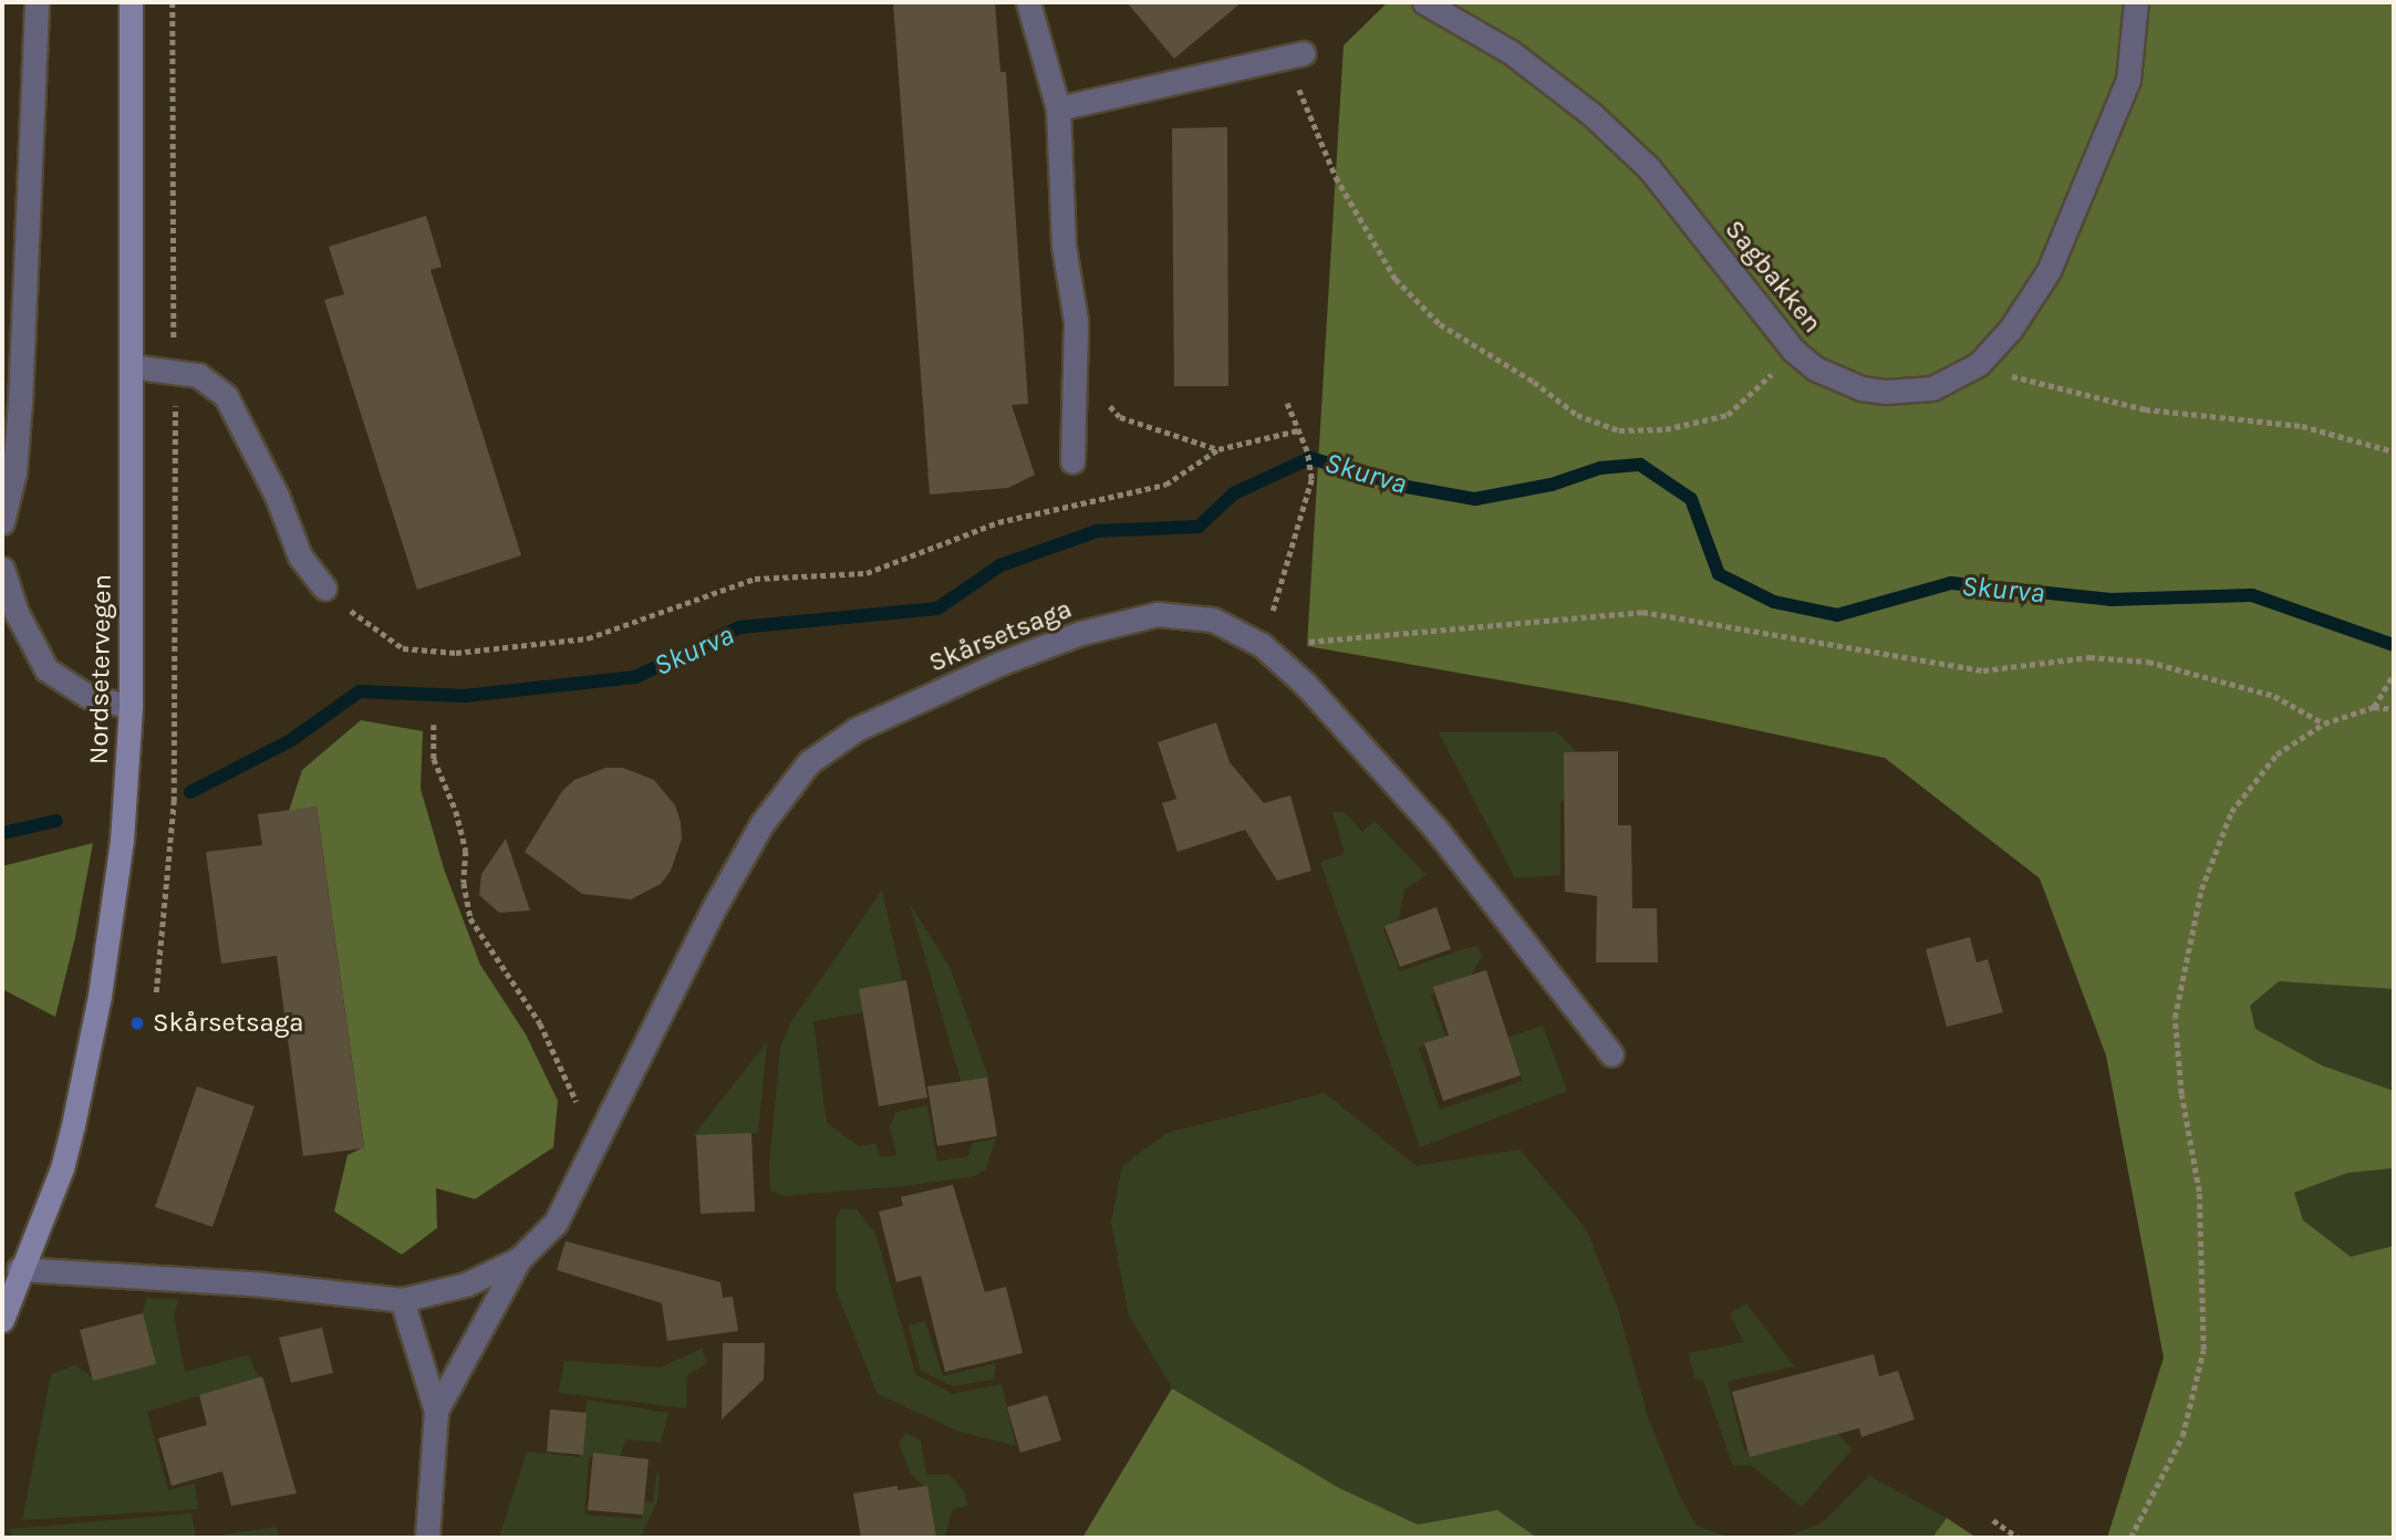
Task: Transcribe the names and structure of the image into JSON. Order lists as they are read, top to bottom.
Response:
{
  "streets": {
    "main road": ["Nordsetervegen"],
    "street": ["Sagbakken", "Skårsetsaga"]
  },
  "crossings": [
    ["Skårsetsaga", "Nordsetervegen"]
  ],
  "water": ["Skurva"],
  "places": ["Skårsetsaga"]
}
